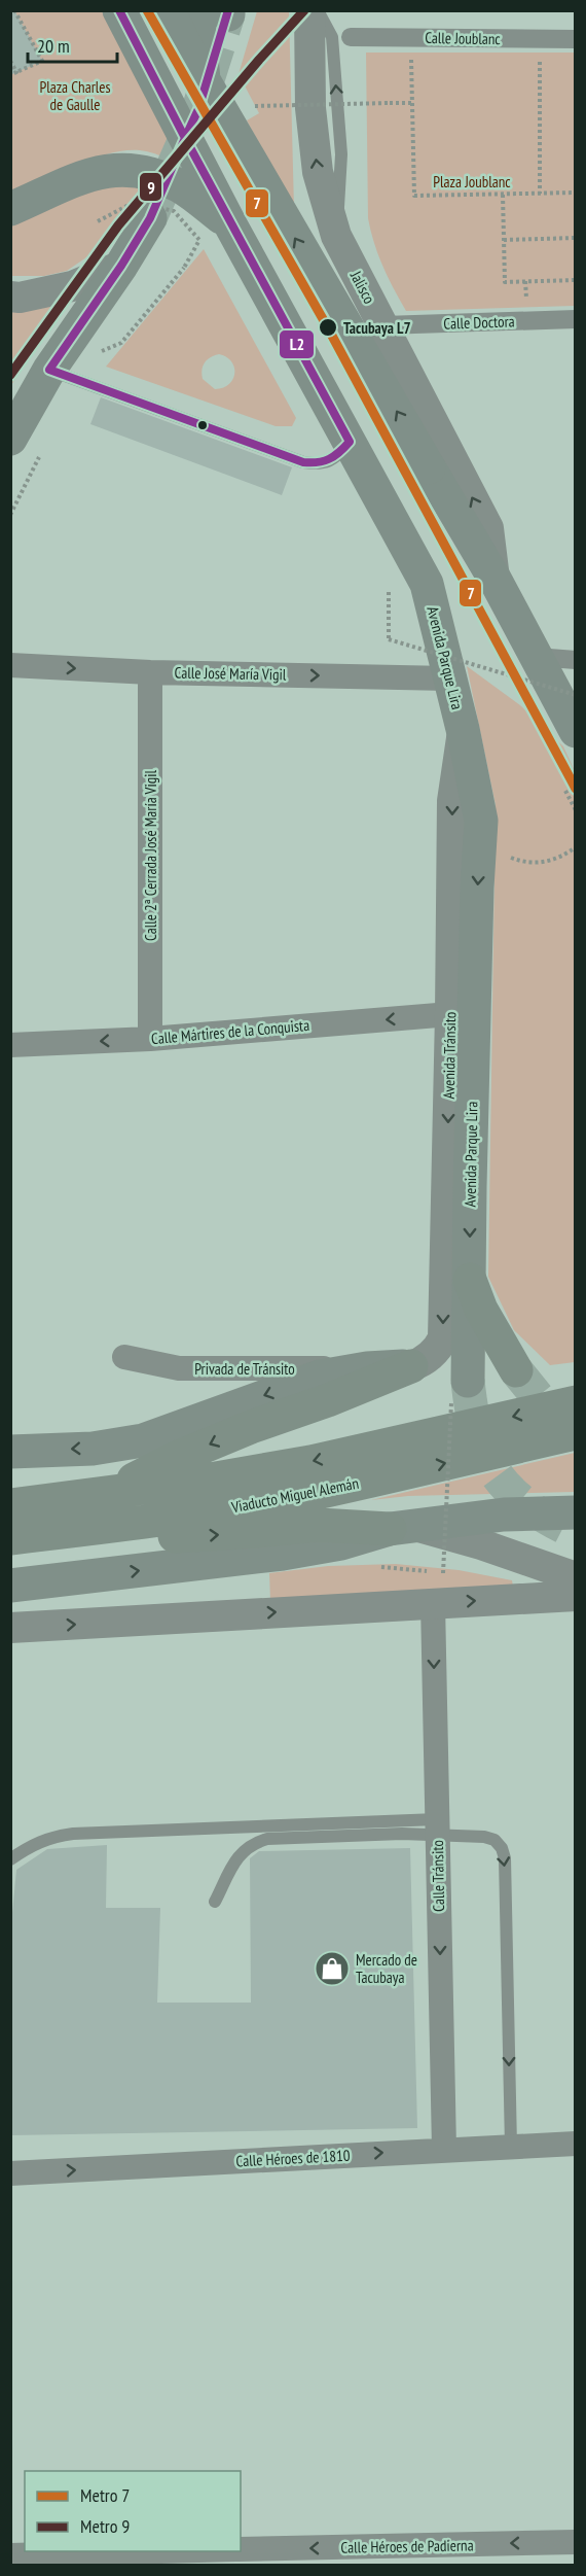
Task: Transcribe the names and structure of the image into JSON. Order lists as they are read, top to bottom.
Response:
{
  "streets": {
    "highway": ["Viaducto Miguel Alemán"],
    "main road": ["Avenida Parque Lira"],
    "street": [
      "Calle Joublanc",
      "Jalisco",
      "Calle Doctora",
      "Calle José María Vigil",
      "Calle 2ª Cerrada José María Vigil",
      "Calle Mártires de la Conquista",
      "Avenida Tránsito",
      "Privada de Tránsito",
      "Calle Tránsito",
      "Calle Héroes de 1810",
      "Calle Héroes de Padierna"
    ]
  },
  "crossings": [
    ["Jalisco", "Calle Doctora"],
    ["Avenida Parque Lira", "Calle José María Vigil"],
    ["Avenida Parque Lira", "Avenida Tránsito"],
    ["Calle José María Vigil", "Calle 2ª Cerrada José María Vigil"],
    ["Calle 2ª Cerrada José María Vigil", "Calle Mártires de la Conquista"],
    ["Calle Mártires de la Conquista", "Avenida Tránsito"],
    ["Calle Tránsito", "Calle Héroes de 1810"]
  ],
  "one_way": [
    "Jalisco",
    "Calle José María Vigil",
    "Calle Mártires de la Conquista",
    "Avenida Tránsito",
    "Calle Tránsito",
    "Calle Héroes de 1810",
    "Calle Héroes de Padierna"
  ],
  "parks": ["Plaza Charles de Gaulle", "Plaza Joublanc"],
  "places": {
    "other": ["Tacubaya L7"],
    "shop": ["Mercado de Tacubaya"]
  },
  "lines": ["metro line 7", "metro line 9", "transit line L2"],
  "legend": ["Metro 7", "Metro 9"],
  "scale_bar": "20 m"
}
